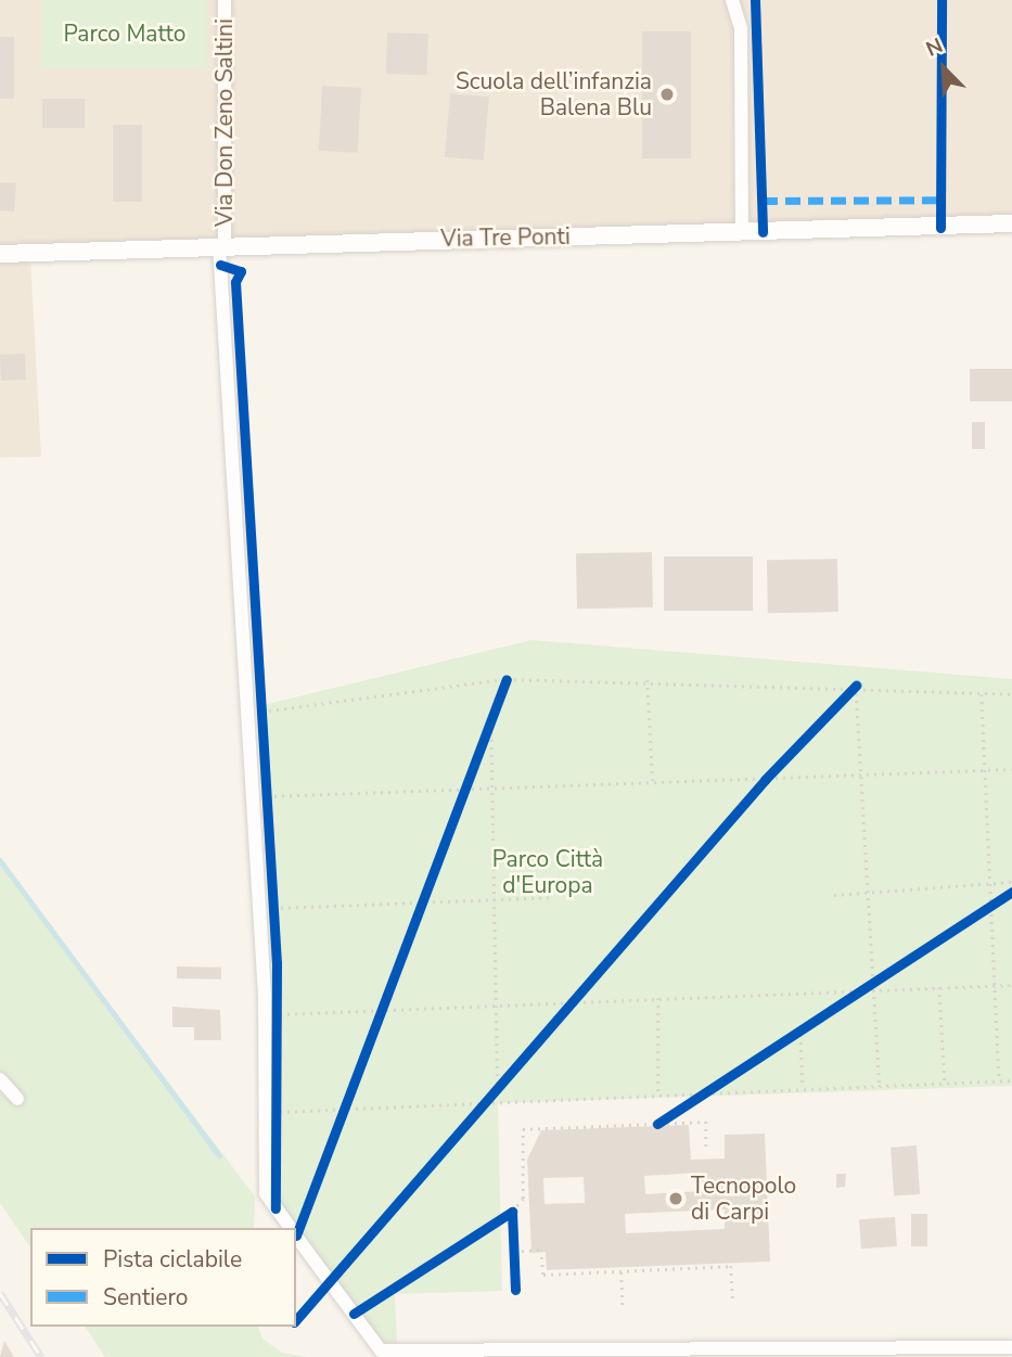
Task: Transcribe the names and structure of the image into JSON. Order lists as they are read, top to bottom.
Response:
{
  "streets": {
    "street": ["Via Don Zeno Saltini", "Via Tre Ponti"]
  },
  "crossings": [
    ["Via Don Zeno Saltini", "Via Tre Ponti"]
  ],
  "parks": ["Parco Matto", "Parco Città d'Europa"],
  "places": ["Scuola dell’infanzia Balena Blu", "Tecnopolo di Carpi"],
  "legend": ["Pista ciclabile", "Sentiero"],
  "north": "top left"
}
